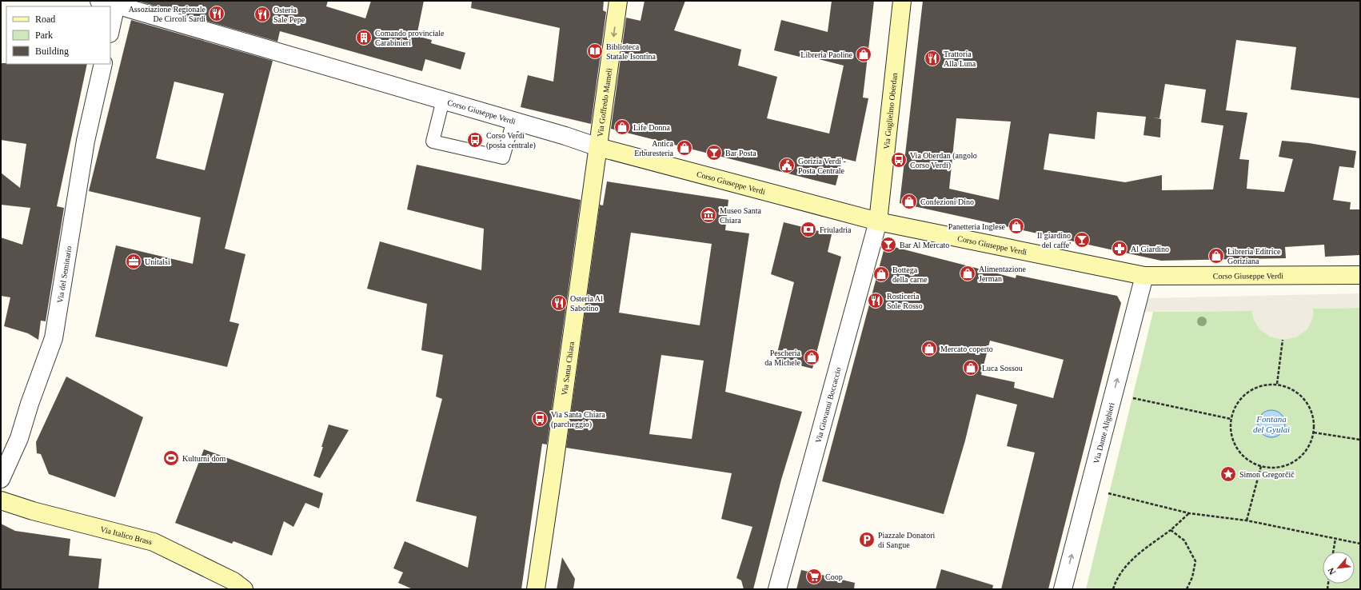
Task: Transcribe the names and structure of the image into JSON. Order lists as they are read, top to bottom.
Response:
{
  "streets": {
    "main road": [
      "Via Goffredo Mameli",
      "Corso Giuseppe Verdi",
      "Via Guglielmo Oberdan",
      "Via Santa Chiara",
      "Via Italico Brass"
    ],
    "street": ["Via del Seminario", "Via Giovanni Boccaccio", "Via Dante Alighieri"]
  },
  "crossings": [
    ["Via Goffredo Mameli", "Corso Giuseppe Verdi"],
    ["Via Goffredo Mameli", "Via Santa Chiara"],
    ["Corso Giuseppe Verdi", "Via Guglielmo Oberdan"],
    ["Corso Giuseppe Verdi", "Via Santa Chiara"],
    ["Corso Giuseppe Verdi", "Via Giovanni Boccaccio"],
    ["Corso Giuseppe Verdi", "Via Dante Alighieri"],
    ["Via Guglielmo Oberdan", "Via Giovanni Boccaccio"]
  ],
  "one_way": ["Via Goffredo Mameli", "Via Dante Alighieri"],
  "water": ["Fontana del Gyulai"],
  "places": {
    "restaurant": [
      "Assoziazione Regionale De Circoli Sardi",
      "Osteria Sale Pepe",
      "Trattoria Alla Luna",
      "Rosticeria Sole Rosso",
      "Osteria Al Sabotino"
    ],
    "building": ["Comando provinciale Carabinieri"],
    "library": ["Biblioteca Statale Isontina"],
    "shop": [
      "Libreria Paoline",
      "Life Donna",
      "Antica Erburesteria",
      "Confezioni Dino",
      "Panetteria Inglese",
      "Libreria Editrice Goriziana",
      "Alimentazione Jerman",
      "Bottega della carne",
      "Mercato coperto",
      "Pescheria da Michele",
      "Luca Sossou"
    ],
    "bus stop": ["Corso Verdi (posta centrale)", "Via Oberdan (angolo Corso Verdi)", "Via Santa Chiara (parcheggio)"],
    "bar": ["Bar Posta", "Il giardino del caffe'", "Bar Al Mercato"],
    "public building": ["Gorizia Verdi - Posta Centrale"],
    "museum": ["Museo Santa Chiara"],
    "bank": ["Friuladria"],
    "pharmacy": ["Al Giardino"],
    "office": ["Unitalsi"],
    "sports": ["Kulturni dom"],
    "place": ["Simon Gregorčič"],
    "parking": ["Piazzale Donatori di Sangue"],
    "supermarket": ["Coop"]
  },
  "legend": ["Road", "Park", "Building"],
  "north": "bottom left"
}
